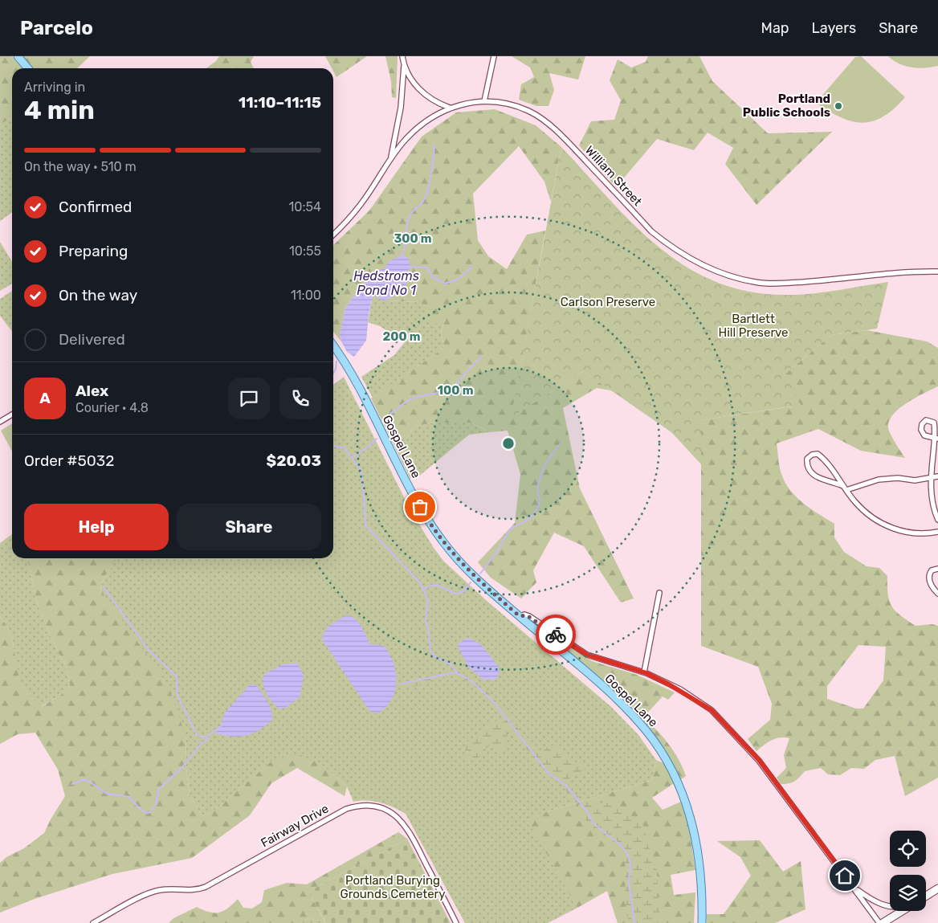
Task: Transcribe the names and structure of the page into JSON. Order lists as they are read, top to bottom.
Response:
{
  "streets": {
    "main road": ["Gospel Lane"],
    "street": ["William Street", "Fairway Drive"]
  },
  "water": ["Hedstroms Pond No 1"],
  "parks": ["Carlson Preserve", "Bartlett Hill Preserve", "Portland Burying Grounds Cemetery"],
  "places": ["Portland Public Schools"],
  "page": {
    "header": "Parcelo",
    "nav": ["Map", "Layers", "Share"],
    "heading": ["4 min", "Arriving in", "11:10–11:15"],
    "panel": [
      "Alex",
      "Courier · 4.8",
      "Order #5032",
      "$20.03"
    ],
    "bar": "On the way · 510 m",
    "list": [
      ["Confirmed", "10:54"],
      ["Preparing", "10:55"],
      ["On the way", "11:00"],
      "Delivered"
    ],
    "round": "A",
    "buttons": ["Help", "Share"]
  },
  "rings": ["300 m", "200 m", "100 m"]
}
